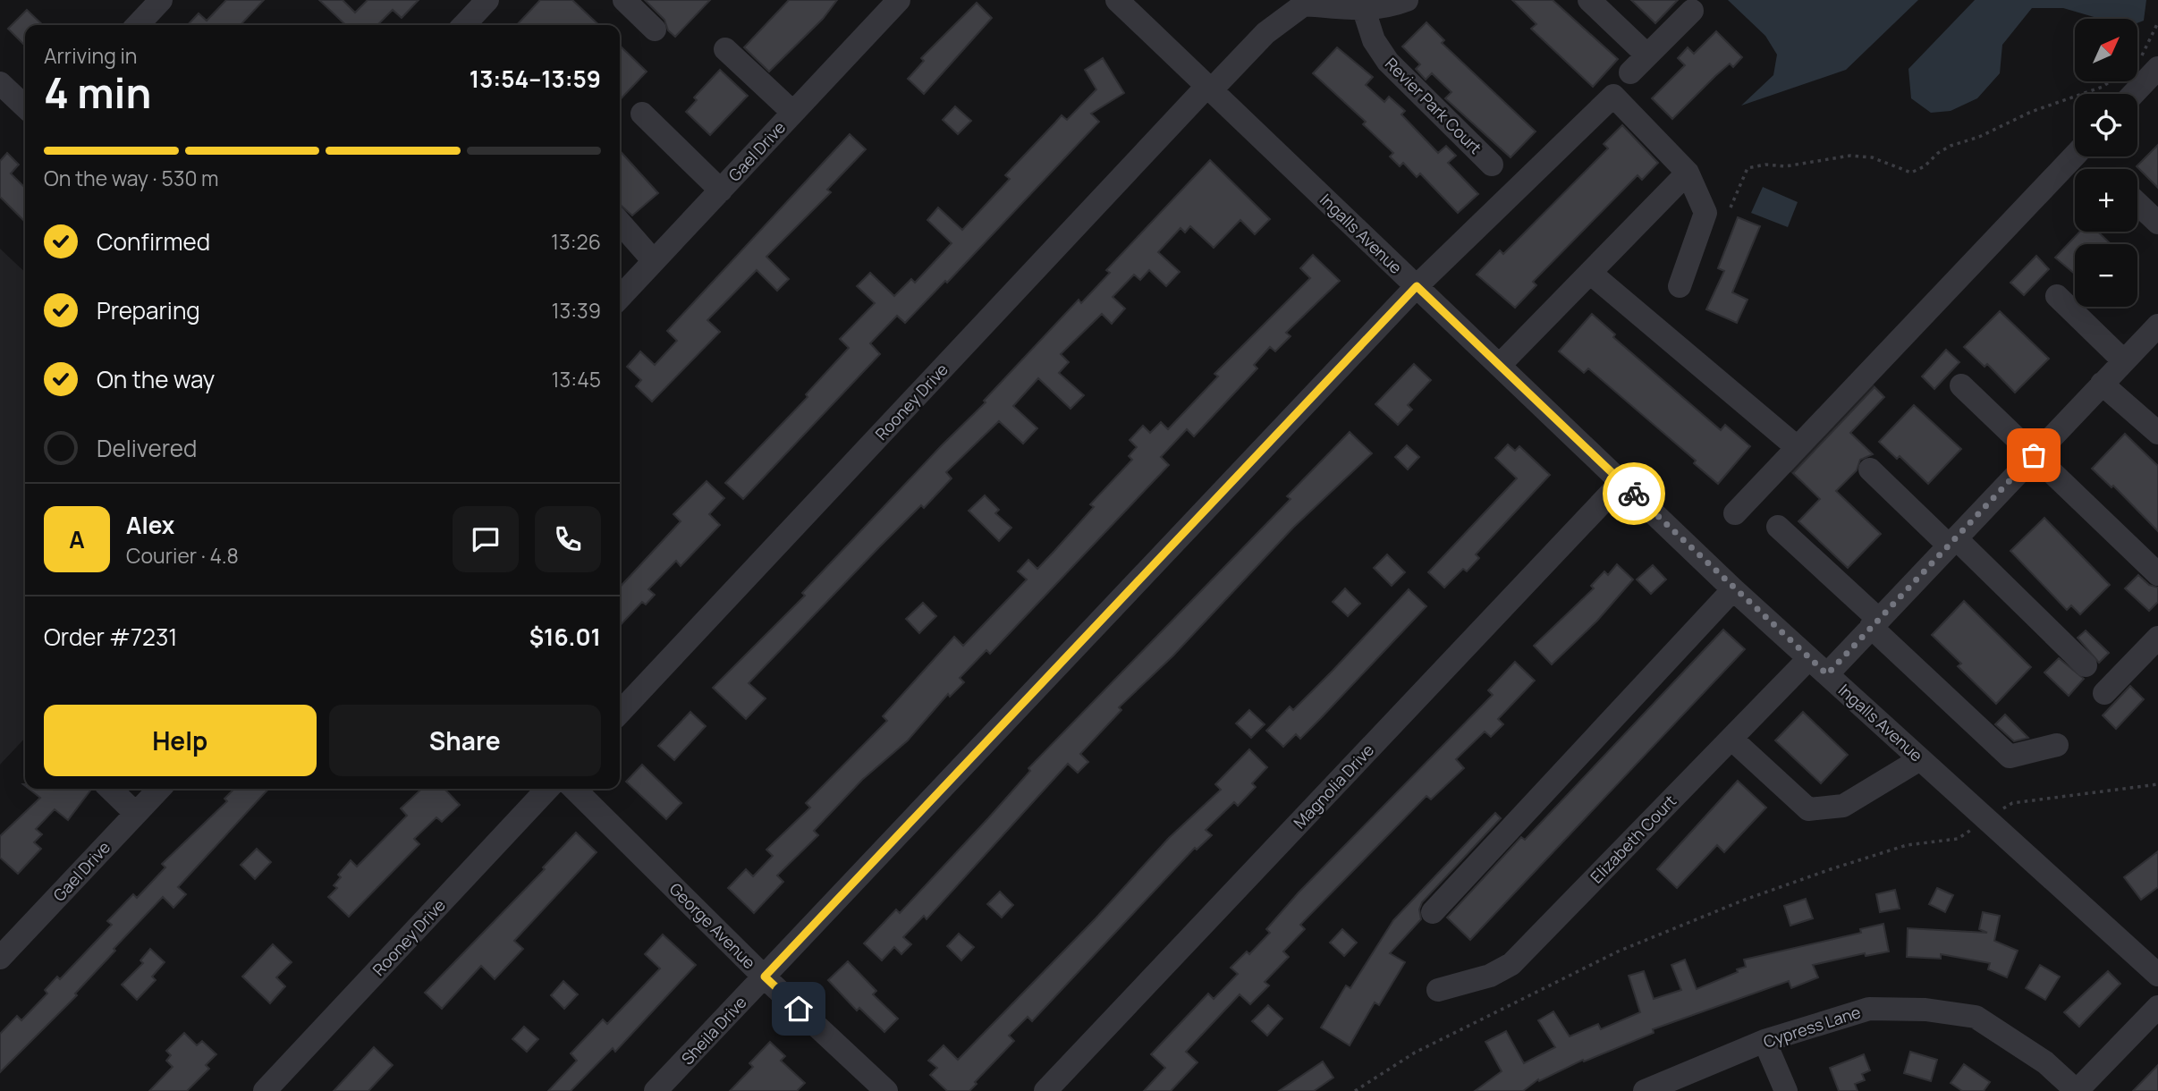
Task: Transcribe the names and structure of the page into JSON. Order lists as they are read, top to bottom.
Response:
{
  "streets": {
    "street": [
      "Revier Park Court",
      "Gael Drive",
      "Ingalls Avenue",
      "Rooney Drive",
      "Magnolia Drive",
      "Elizabeth Court",
      "George Avenue",
      "Cypress Lane",
      "Sheila Drive"
    ]
  },
  "crossings": [
    ["Ingalls Avenue", "Rooney Drive"],
    ["Ingalls Avenue", "Magnolia Drive"],
    ["Ingalls Avenue", "Elizabeth Court"],
    ["Ingalls Avenue", "Sheila Drive"],
    ["George Avenue", "Sheila Drive"]
  ],
  "north": "top right",
  "page": {
    "map_buttons": ["+", "−"],
    "heading": ["4 min", "Arriving in", "13:54–13:59"],
    "panel": [
      "Alex",
      "Courier · 4.8",
      "Order #7231",
      "$16.01"
    ],
    "bar": "On the way · 530 m",
    "list": [
      ["Confirmed", "13:26"],
      ["Preparing", "13:39"],
      ["On the way", "13:45"],
      "Delivered"
    ],
    "round": "A",
    "buttons": ["Help", "Share"]
  }
}
